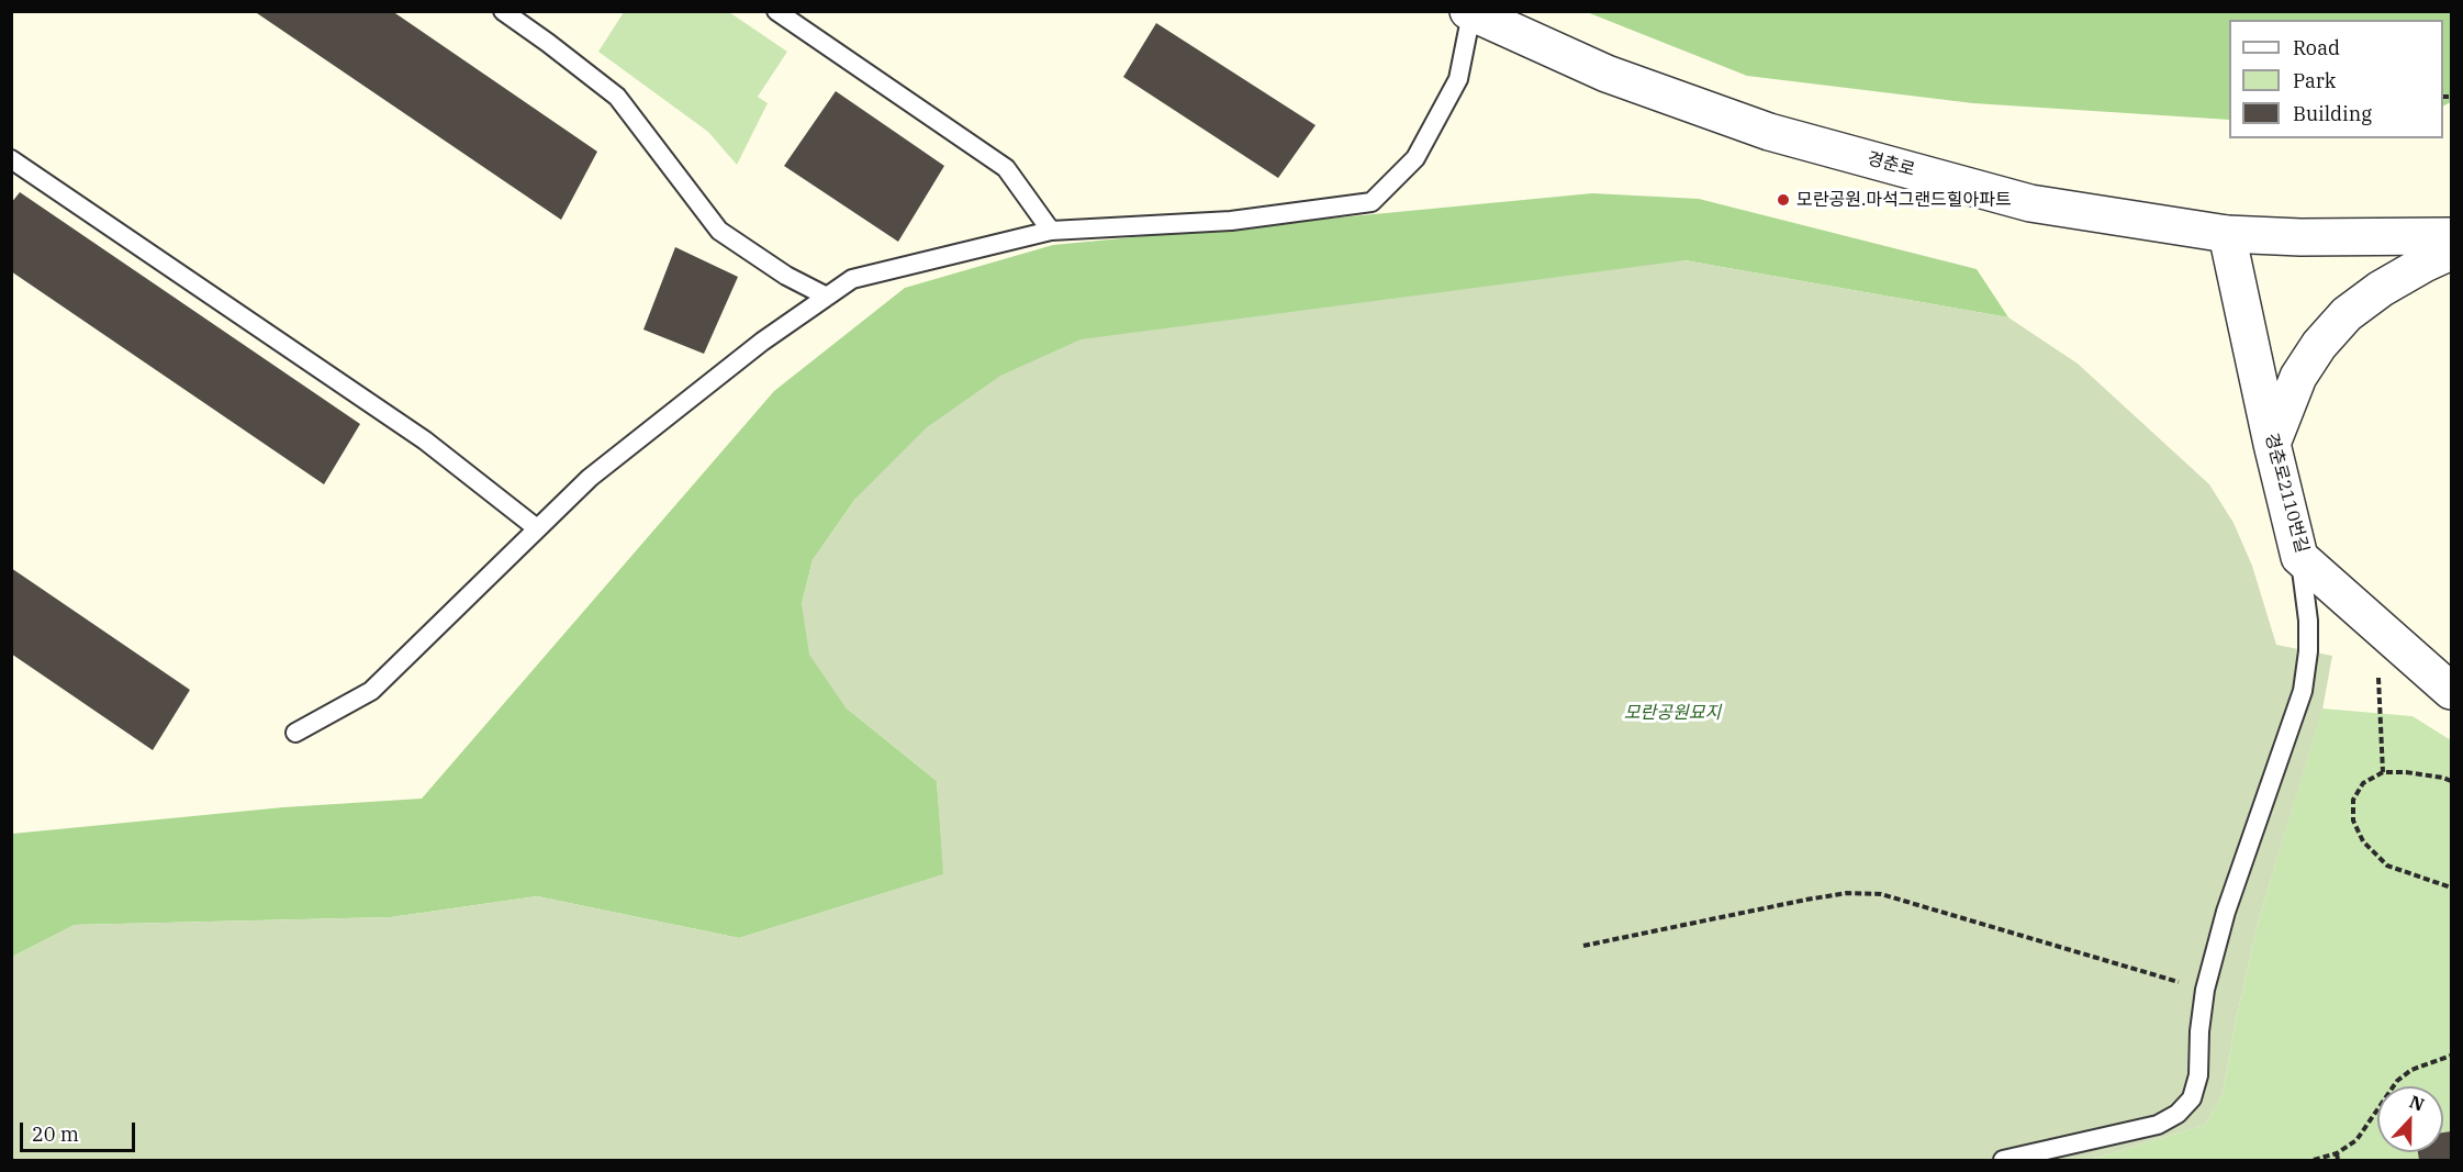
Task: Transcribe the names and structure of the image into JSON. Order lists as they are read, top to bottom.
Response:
{
  "streets": {
    "street": ["경춘로", "경춘로2110번길"]
  },
  "crossings": [
    ["경춘로", "경춘로2110번길"]
  ],
  "parks": ["모란공원묘지"],
  "places": ["모란공원.마석그랜드힐아파트"],
  "legend": ["Road", "Park", "Building"],
  "scale_bar": "20 m",
  "north": "top"
}
